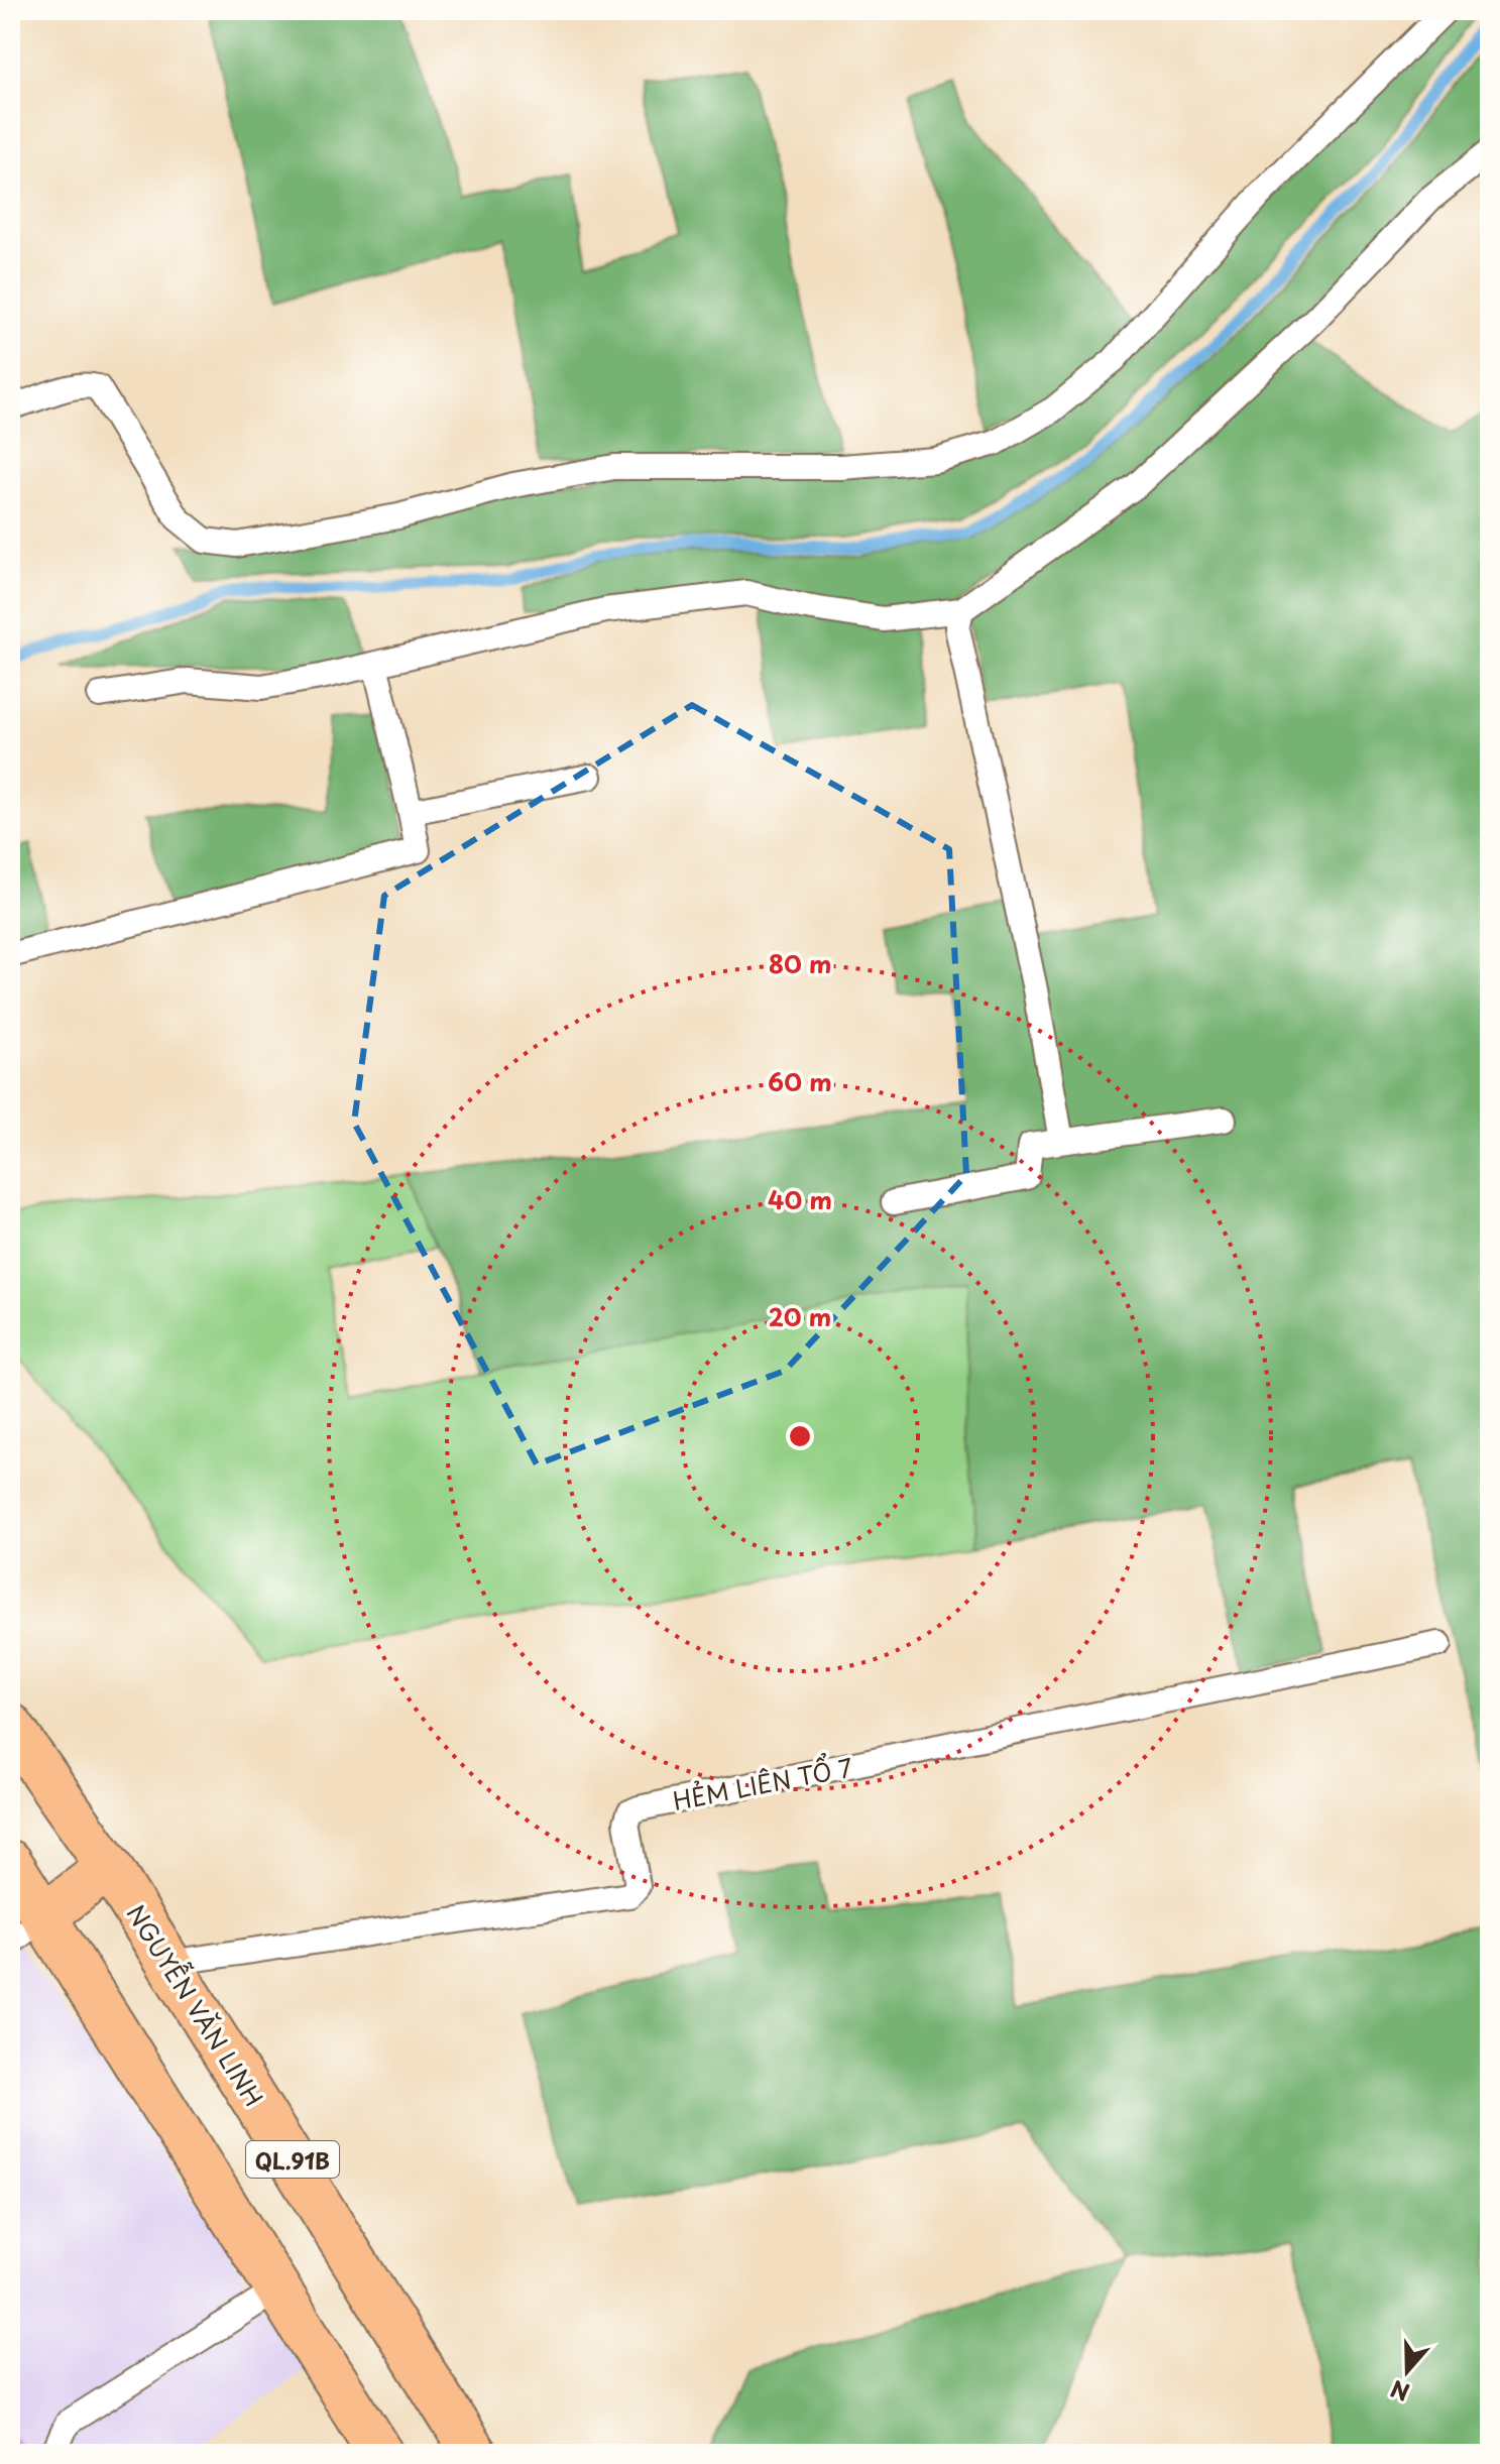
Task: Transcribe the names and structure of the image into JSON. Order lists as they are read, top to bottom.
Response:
{
  "streets": {
    "highway": ["NGUYỄN VĂN LINH", "QL.91B"],
    "lane": ["HẺM LIÊN TỔ 7"]
  },
  "crossings": [
    ["HẺM LIÊN TỔ 7", "NGUYỄN VĂN LINH"]
  ],
  "north": "bottom",
  "rings": [
    "80 m",
    "60 m",
    "40 m",
    "20 m"
  ]
}
